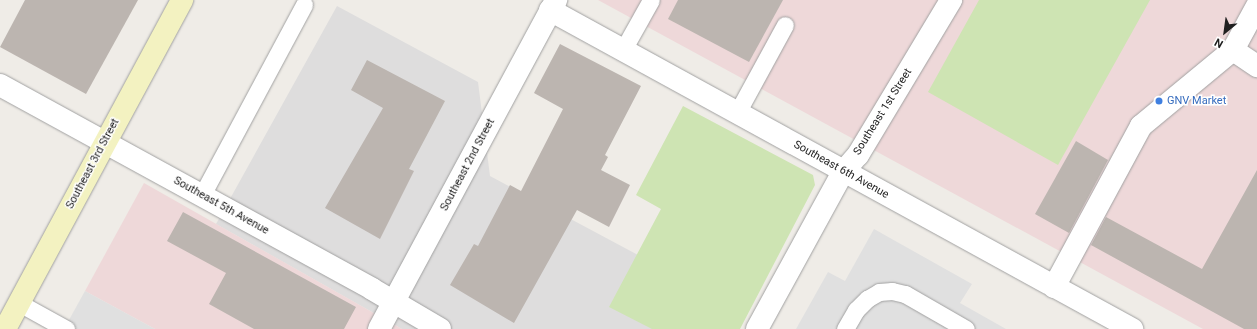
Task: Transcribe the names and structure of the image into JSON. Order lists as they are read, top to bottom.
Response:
{
  "streets": {
    "street": [
      "Southeast 1st Street",
      "Southeast 3rd Street",
      "Southeast 2nd Street",
      "Southeast 6th Avenue",
      "Southeast 5th Avenue"
    ]
  },
  "crossings": [
    ["Southeast 1st Street", "Southeast 6th Avenue"],
    ["Southeast 3rd Street", "Southeast 5th Avenue"],
    ["Southeast 2nd Street", "Southeast 6th Avenue"],
    ["Southeast 2nd Street", "Southeast 5th Avenue"]
  ],
  "places": ["GNV Market"],
  "north": "bottom left"
}
